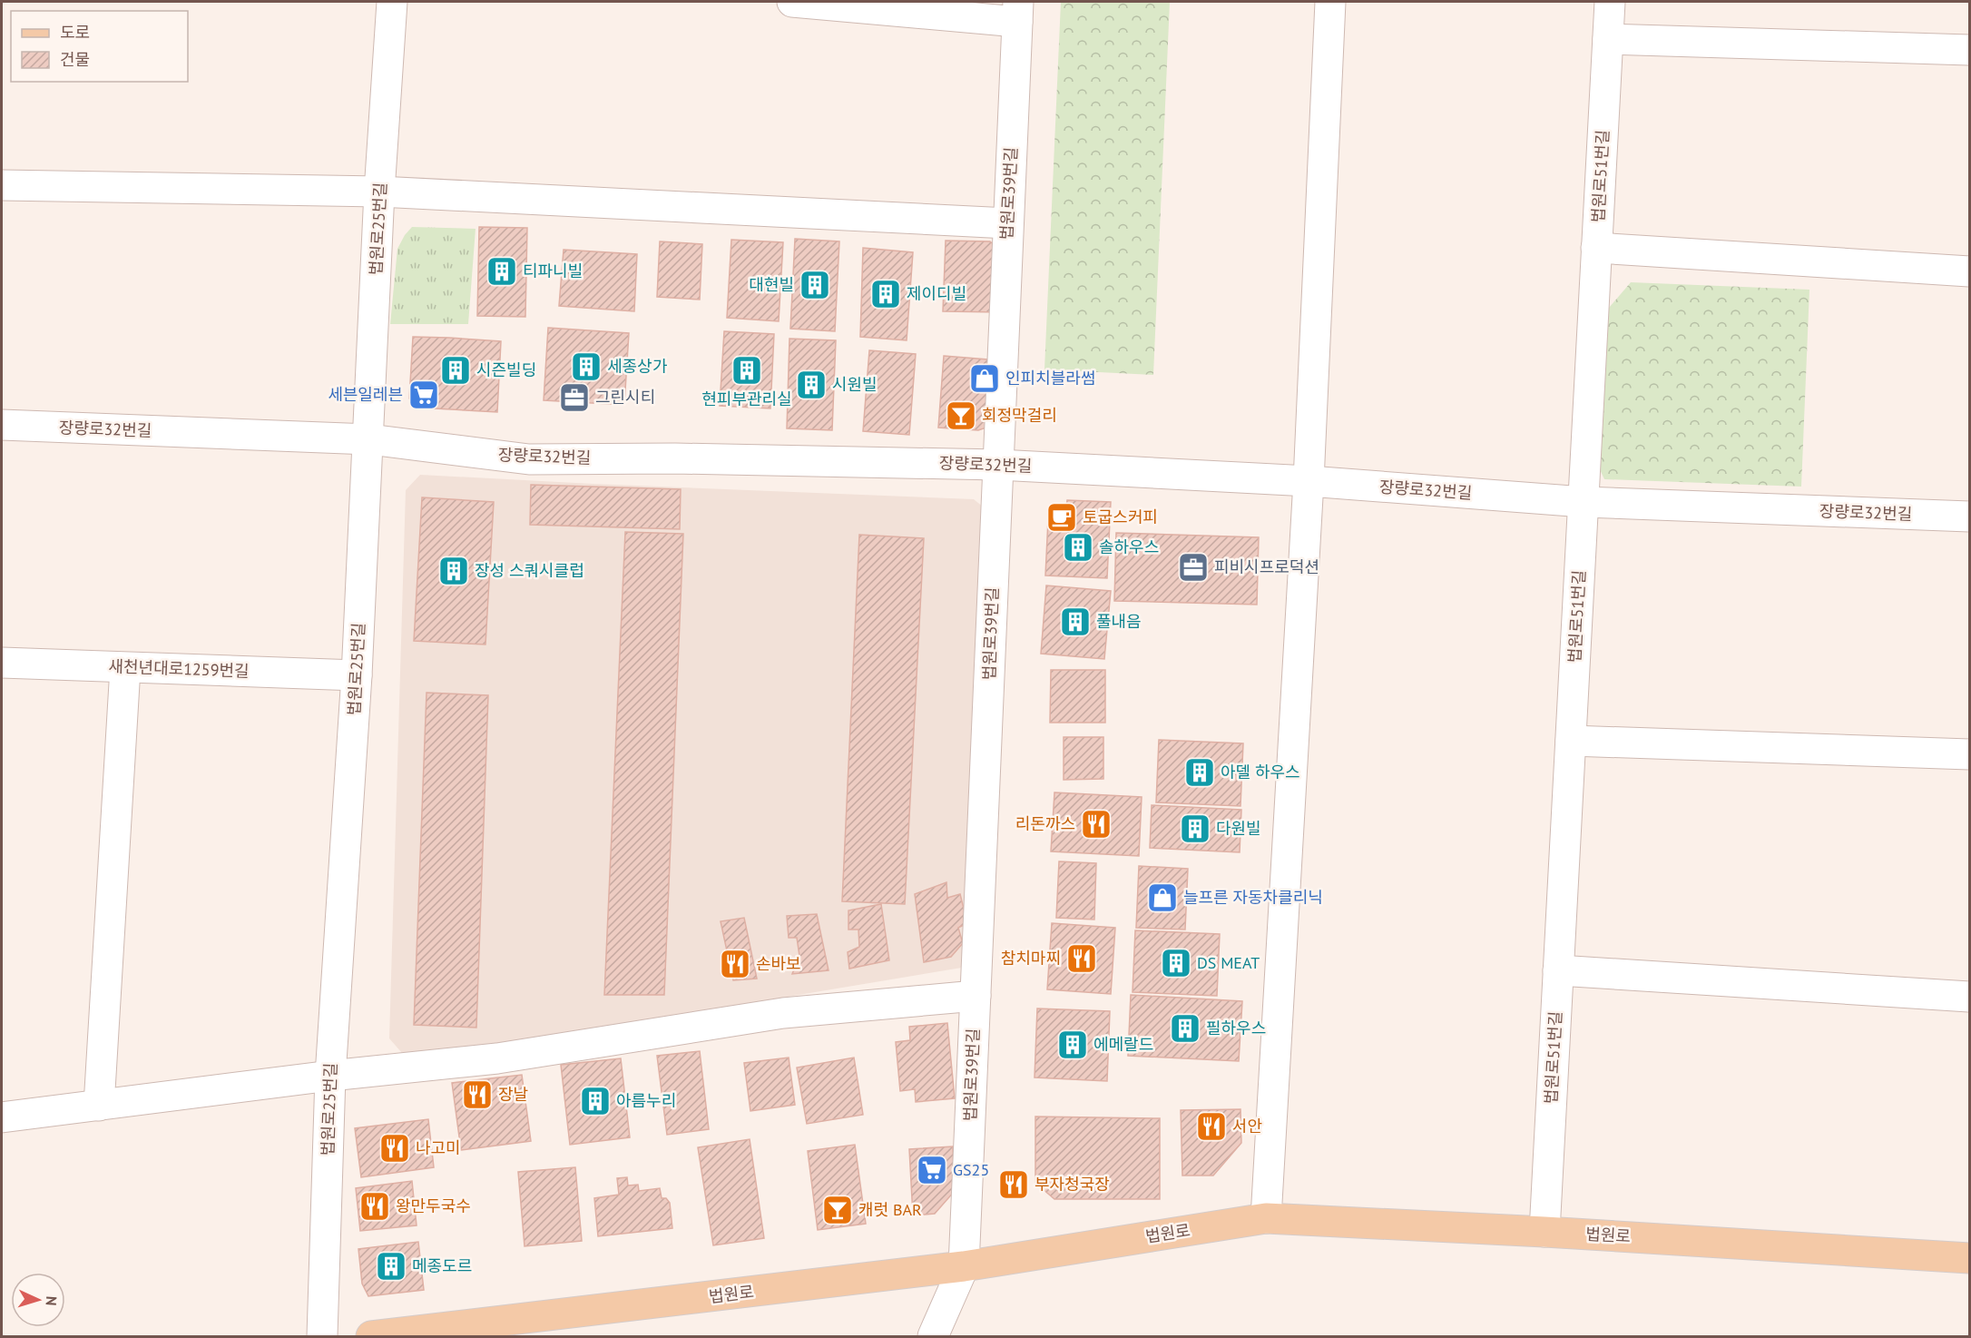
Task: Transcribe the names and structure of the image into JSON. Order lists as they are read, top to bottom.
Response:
{
  "streets": {
    "main road": ["법원로"],
    "street": [
      "법원로51번길",
      "법원로39번길",
      "법원로25번길",
      "장량로32번길",
      "새천년대로1259번길"
    ]
  },
  "crossings": [
    ["법원로51번길", "장량로32번길"],
    ["법원로51번길", "법원로"],
    ["법원로39번길", "장량로32번길"],
    ["법원로39번길", "법원로"],
    ["법원로25번길", "장량로32번길"],
    ["법원로25번길", "새천년대로1259번길"]
  ],
  "places": {
    "building": [
      "티파니빌",
      "대현빌",
      "제이디빌",
      "세종상가",
      "시즌빌딩",
      "현피부관리실",
      "시원빌",
      "솔하우스",
      "장성 스쿼시클럽",
      "풀내음",
      "아델 하우스",
      "다원빌",
      "DS MEAT",
      "필하우스",
      "에메랄드",
      "아름누리",
      "메종도르"
    ],
    "shop": ["인피치블라썸", "늘프른 자동차클리닉"],
    "supermarket": ["세븐일레븐", "GS25"],
    "office": ["그린시티", "피비시프로덕션"],
    "bar": ["회정막걸리", "캐럿 BAR"],
    "cafe": ["토굽스커피"],
    "restaurant": [
      "리돈까스",
      "참치마찌",
      "손바보",
      "장날",
      "서안",
      "나고미",
      "부자청국장",
      "왕만두국수"
    ]
  },
  "legend": ["도로", "건물"],
  "north": "right"
}
